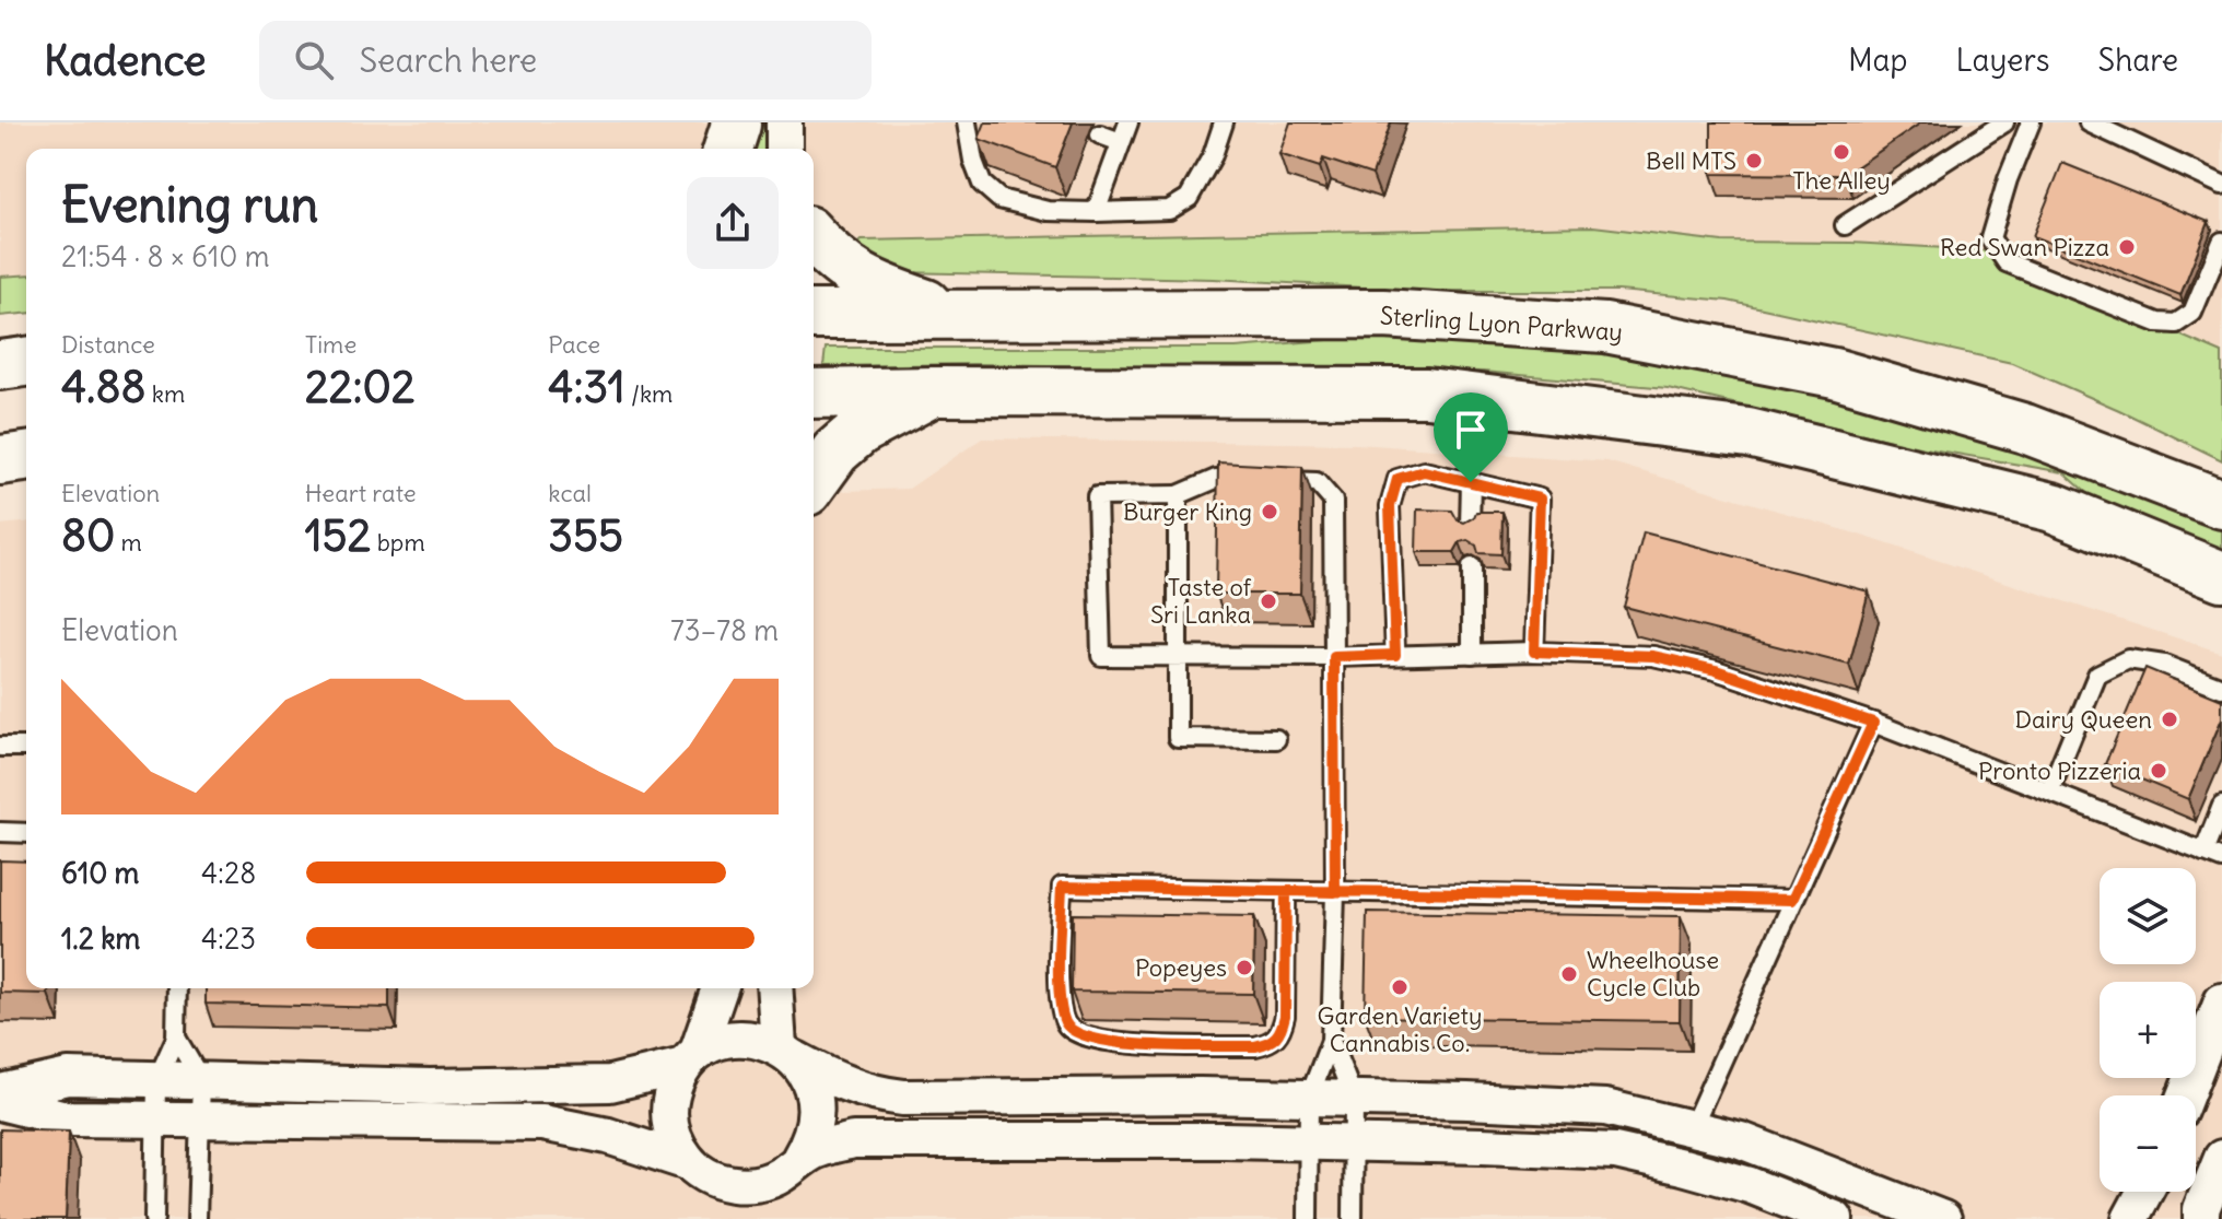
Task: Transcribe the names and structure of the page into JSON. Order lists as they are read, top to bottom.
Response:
{
  "streets": {
    "main road": ["Sterling Lyon Parkway"]
  },
  "places": [
    "The Alley",
    "Bell MTS",
    "Red Swan Pizza",
    "Burger King",
    "Taste of Sri Lanka",
    "Dairy Queen",
    "Pronto Pizzeria",
    "Popeyes",
    "Wheelhouse Cycle Club",
    "Garden Variety Cannabis Co."
  ],
  "page": {
    "header": "Kadence",
    "search": "Search here",
    "nav": ["Map", "Layers", "Share"],
    "heading": ["Evening run", "21:54 · 8 × 610 m"],
    "stats": [
      ["Distance", "4.88 km"],
      ["Time", "22:02"],
      ["Pace", "4:31 /km"],
      ["Elevation", "80 m"],
      ["Heart rate", "152 bpm"],
      ["kcal", "355"]
    ],
    "chart": ["Elevation", "73–78 m"],
    "list": [
      {
        "name": "610 m",
        "note": "4:28"
      },
      {
        "name": "1.2 km",
        "note": "4:23"
      }
    ],
    "map_buttons": ["+", "−"]
  }
}
